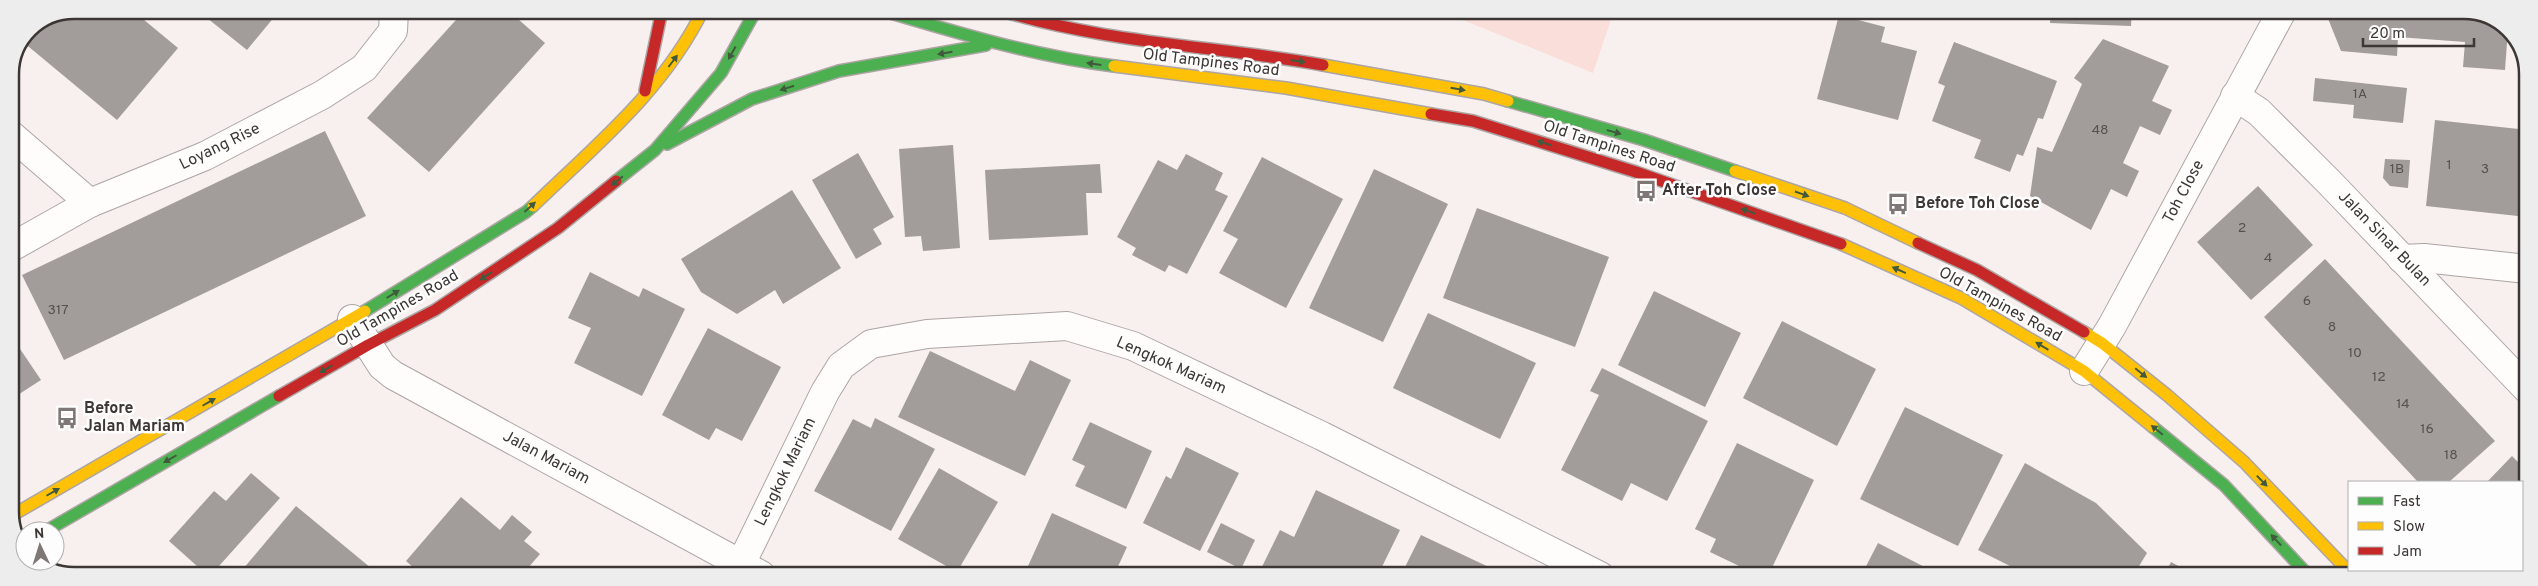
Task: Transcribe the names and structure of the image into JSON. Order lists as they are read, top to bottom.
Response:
{
  "streets": {
    "street": [
      "Old Tampines Road",
      "Loyang Rise",
      "Toh Close",
      "Jalan Sinar Bulan",
      "Lengkok Mariam",
      "Jalan Mariam"
    ]
  },
  "crossings": [
    ["Old Tampines Road", "Toh Close"],
    ["Old Tampines Road", "Jalan Mariam"],
    ["Toh Close", "Jalan Sinar Bulan"]
  ],
  "places": {
    "bus stop": ["After Toh Close", "Before Toh Close", "Before Jalan Mariam"]
  },
  "house_numbers": [
    "1A",
    "48",
    "1",
    "1B",
    "3",
    "2",
    "4",
    "6",
    "317",
    "8",
    "10",
    "12",
    "14",
    "16",
    "18"
  ],
  "legend": ["Fast", "Slow", "Jam"],
  "scale_bar": "20 m",
  "north": "top"
}
